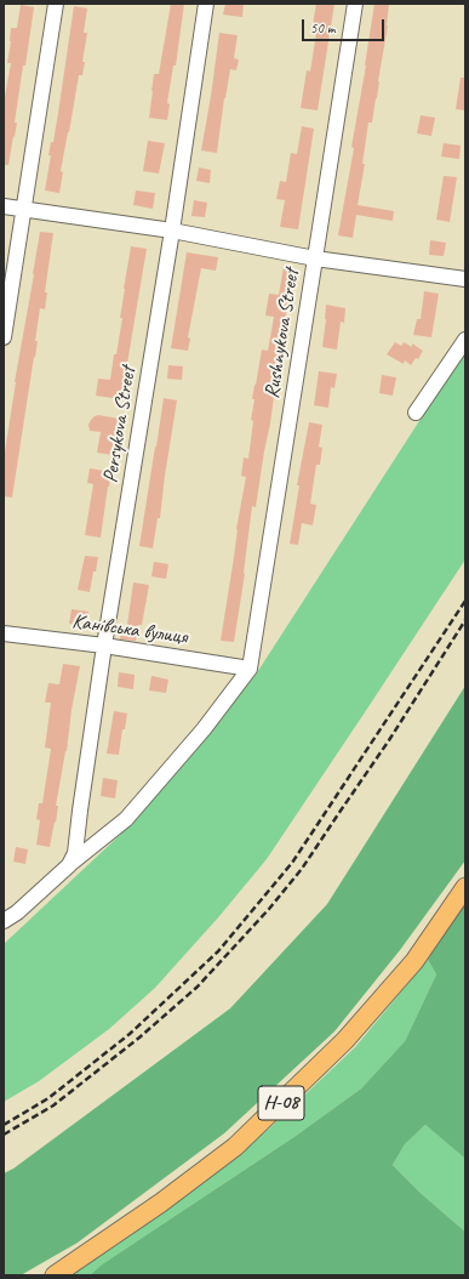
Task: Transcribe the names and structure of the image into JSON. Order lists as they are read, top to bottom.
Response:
{
  "streets": {
    "main road": ["Н-08"],
    "street": ["Rushnykova Street", "Persykova Street", "Канівська вулиця"]
  },
  "crossings": [
    ["Rushnykova Street", "Канівська вулиця"],
    ["Persykova Street", "Канівська вулиця"]
  ],
  "scale_bar": "50 m"
}
